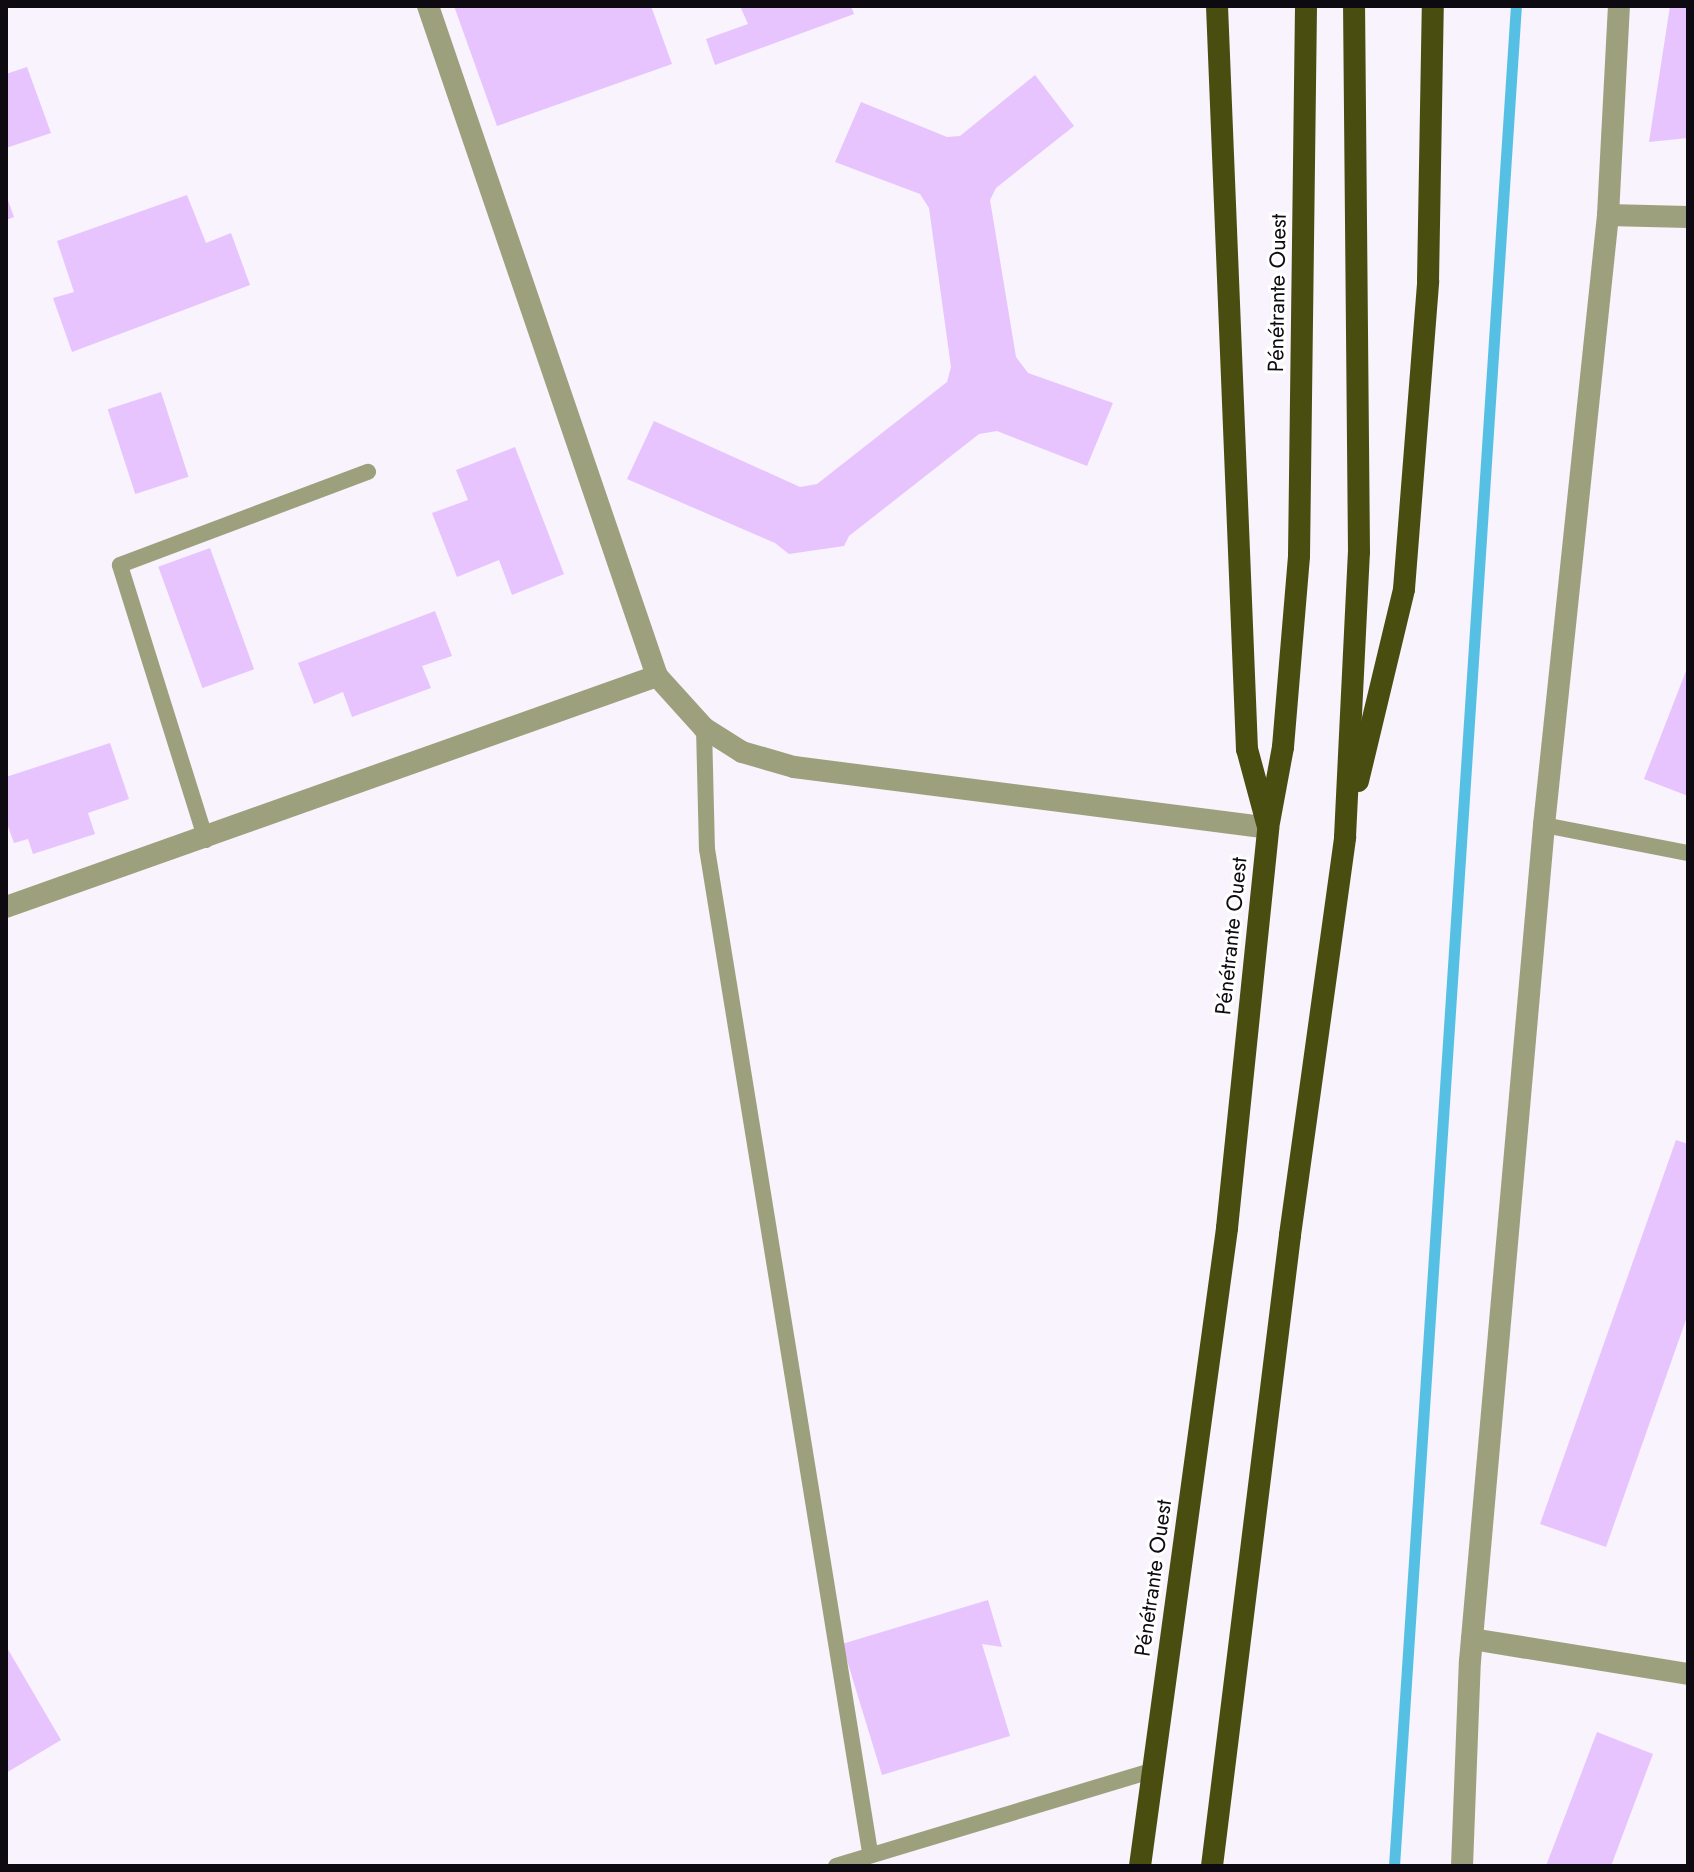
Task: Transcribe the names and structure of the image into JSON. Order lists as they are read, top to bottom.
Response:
{
  "streets": {
    "highway": ["Pénétrante Ouest"]
  }
}
